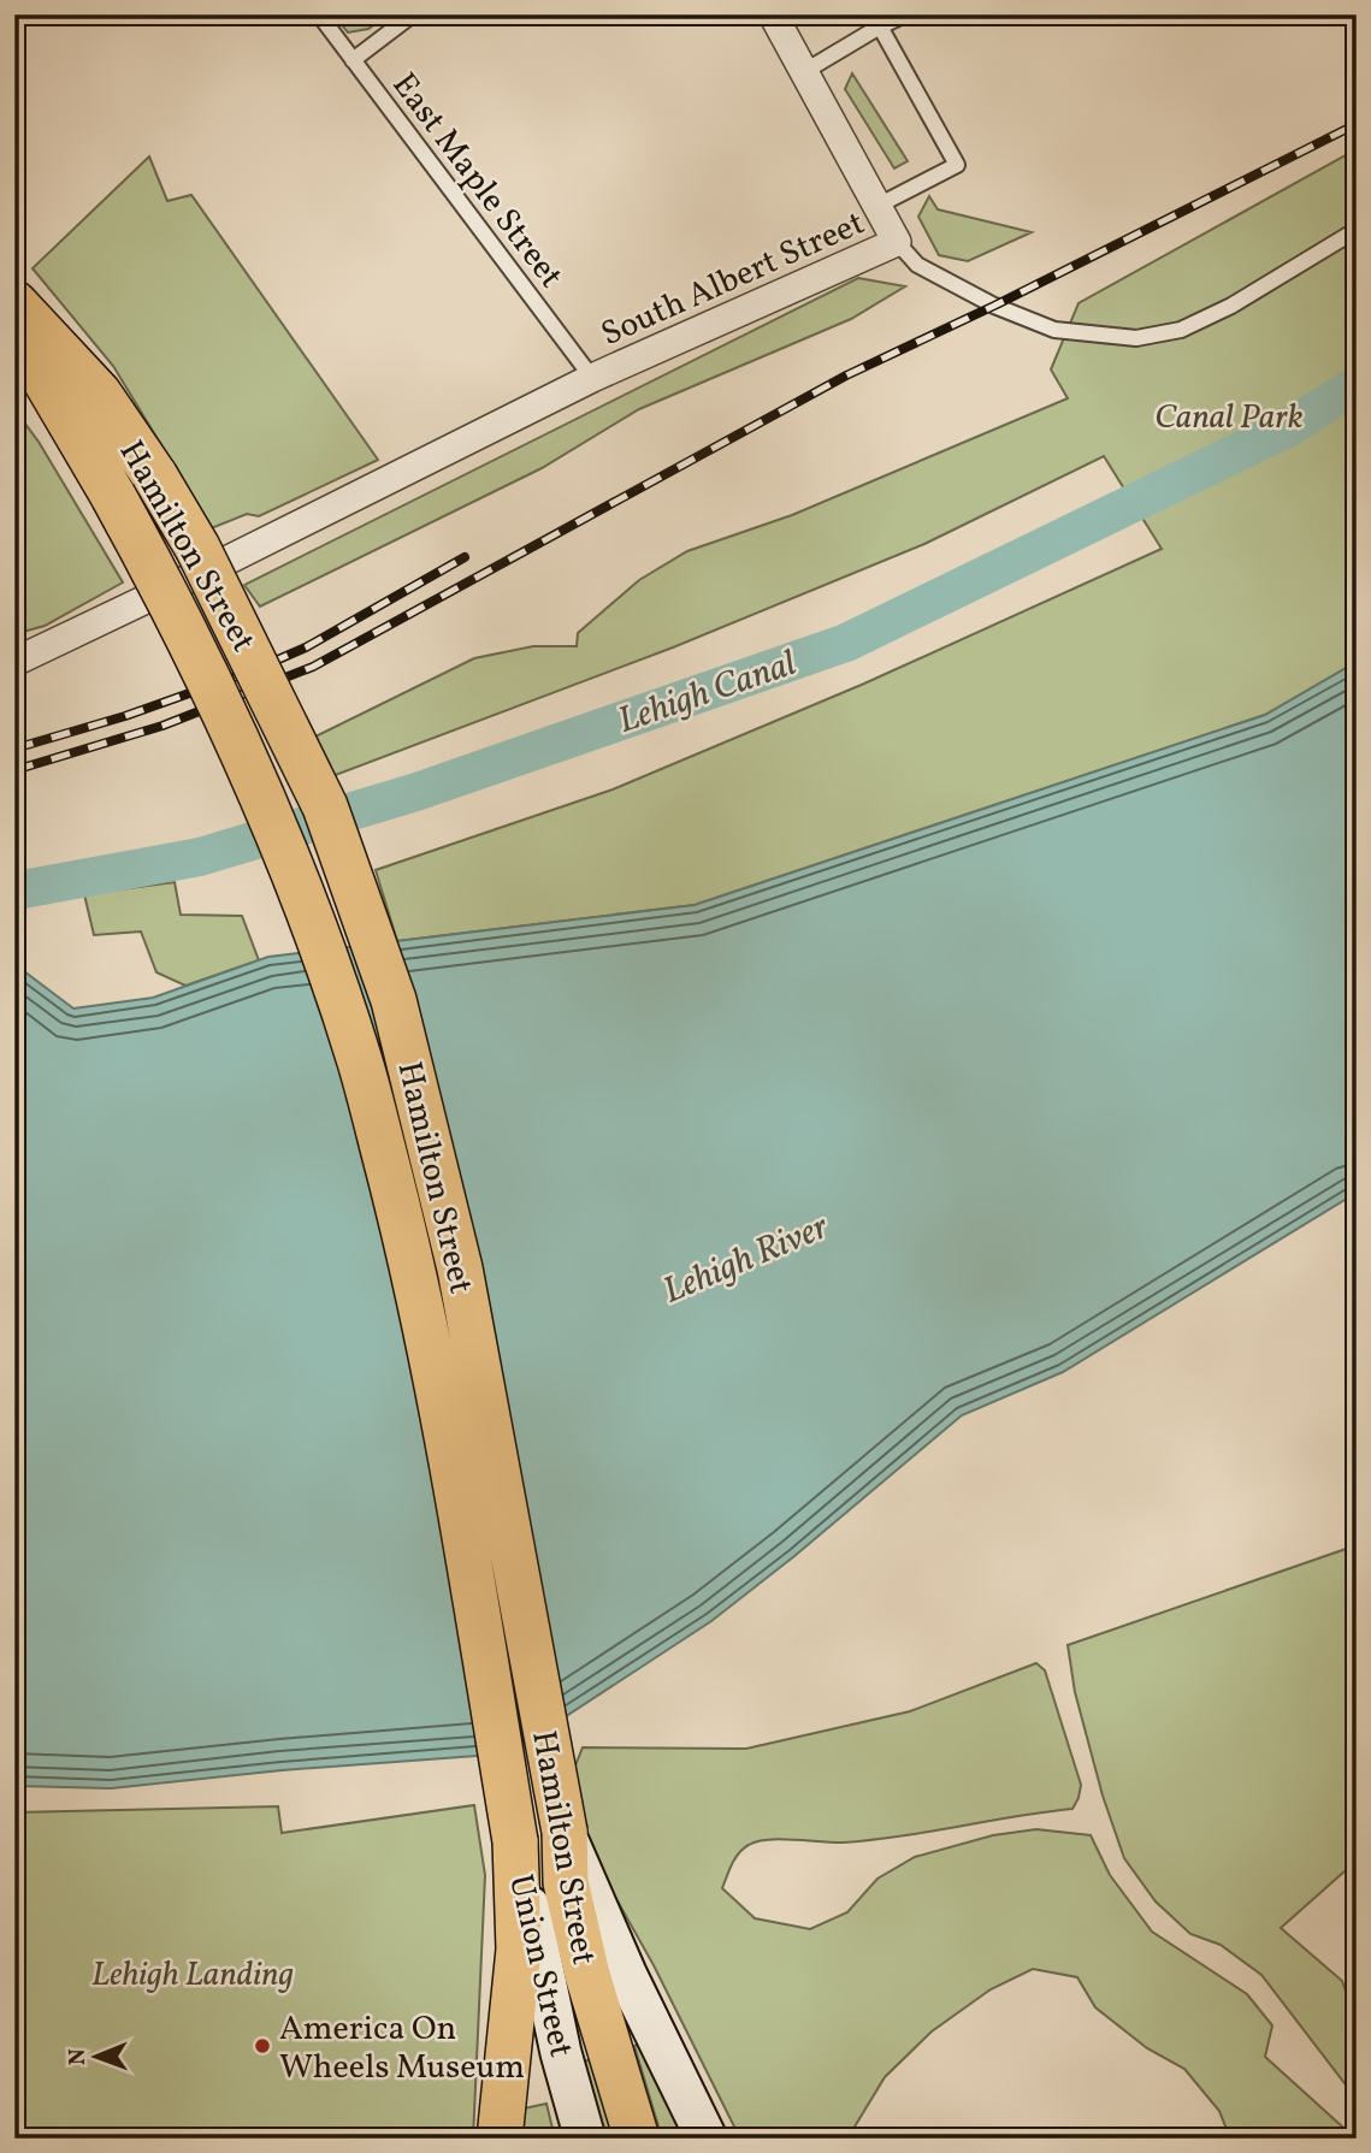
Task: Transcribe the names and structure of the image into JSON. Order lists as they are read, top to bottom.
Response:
{
  "streets": {
    "main road": ["Hamilton Street", "Union Street"],
    "street": ["South Albert Street"],
    "lane": ["East Maple Street"]
  },
  "crossings": [
    ["East Maple Street", "South Albert Street"],
    ["Hamilton Street", "Union Street"]
  ],
  "water": ["Lehigh Canal", "Lehigh River"],
  "parks": ["Canal Park", "Lehigh Landing"],
  "places": ["America On Wheels Museum"],
  "north": "left"
}
